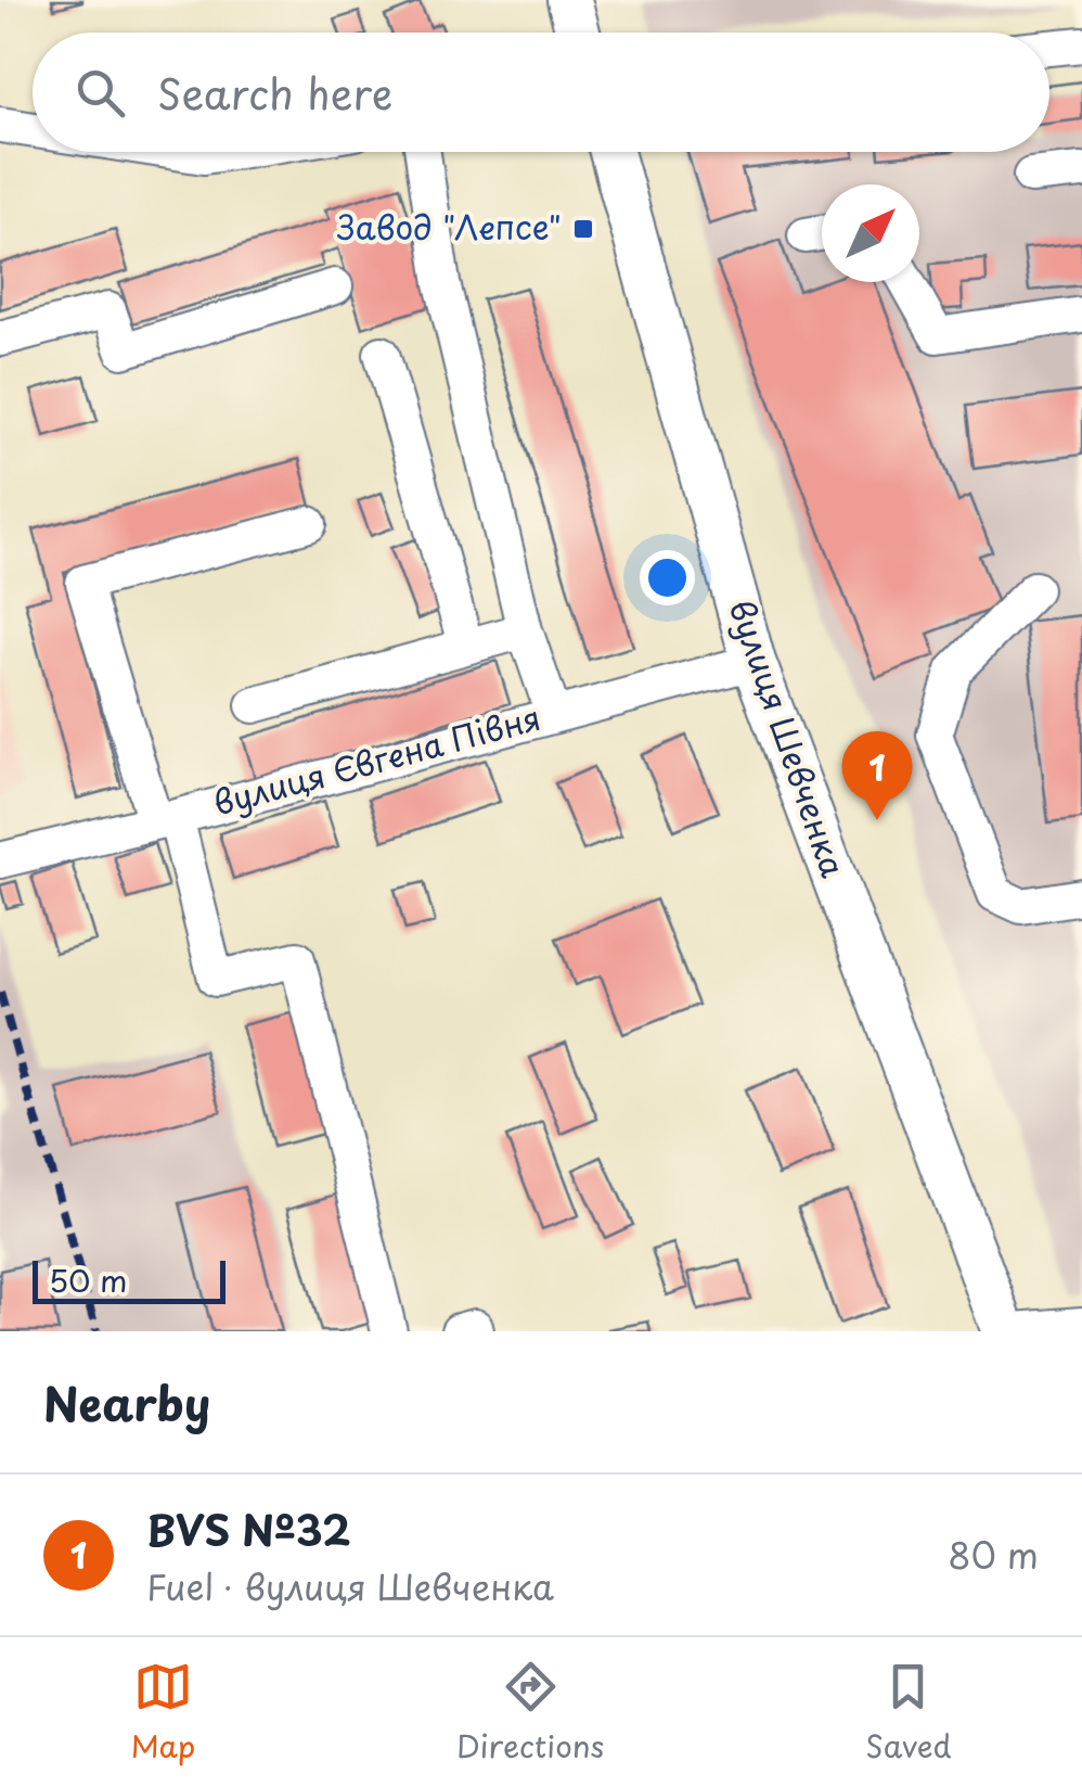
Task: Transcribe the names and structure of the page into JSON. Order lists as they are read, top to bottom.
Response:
{
  "streets": {
    "main road": ["вулиця Шевченка"],
    "street": ["вулиця Євгена Півня"]
  },
  "crossings": [
    ["вулиця Шевченка", "вулиця Євгена Півня"]
  ],
  "places": {
    "transit": ["Завод \"Лепсе\""]
  },
  "scale_bar": "50 m",
  "north": "top right",
  "page": {
    "search": "Search here",
    "pins": "1",
    "scale": "50 m",
    "heading": "Nearby",
    "list": [
      {
        "mark": "1",
        "name": "BVS №32",
        "note": "Fuel · вулиця Шевченка",
        "value": "80 m"
      }
    ],
    "nav": ["Map", "Directions", "Saved"]
  }
}
